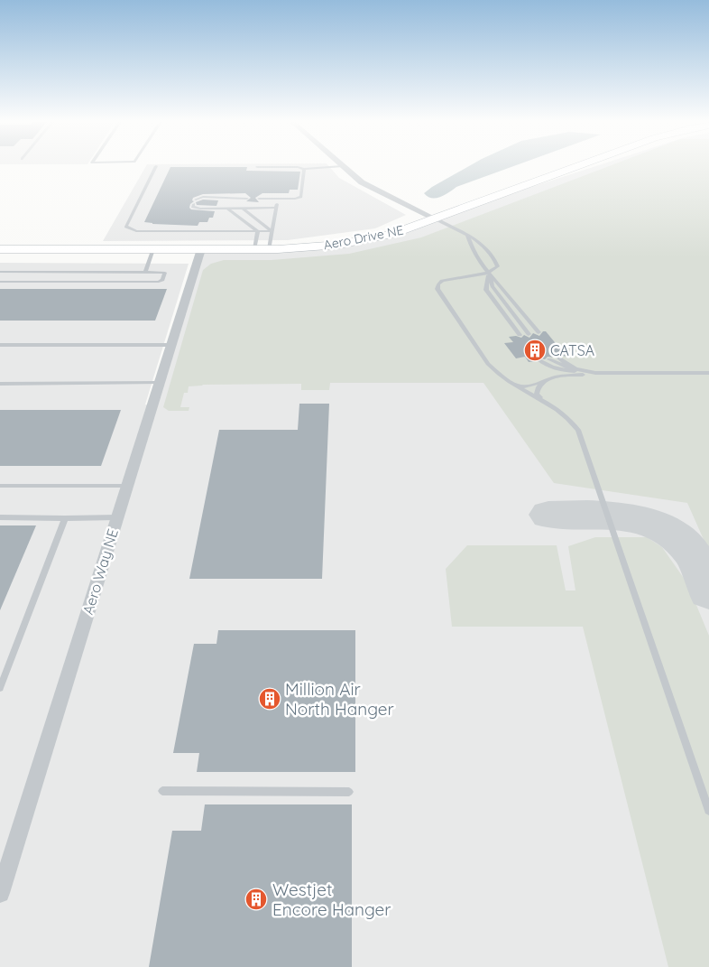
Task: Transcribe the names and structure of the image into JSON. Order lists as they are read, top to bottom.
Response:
{
  "streets": {
    "street": ["Aero Drive NE", "Aero Way NE"]
  },
  "crossings": [
    ["Aero Drive NE", "Aero Way NE"]
  ],
  "places": {
    "building": ["CATSA", "Million Air North Hanger", "Westjet Encore Hanger"]
  }
}
